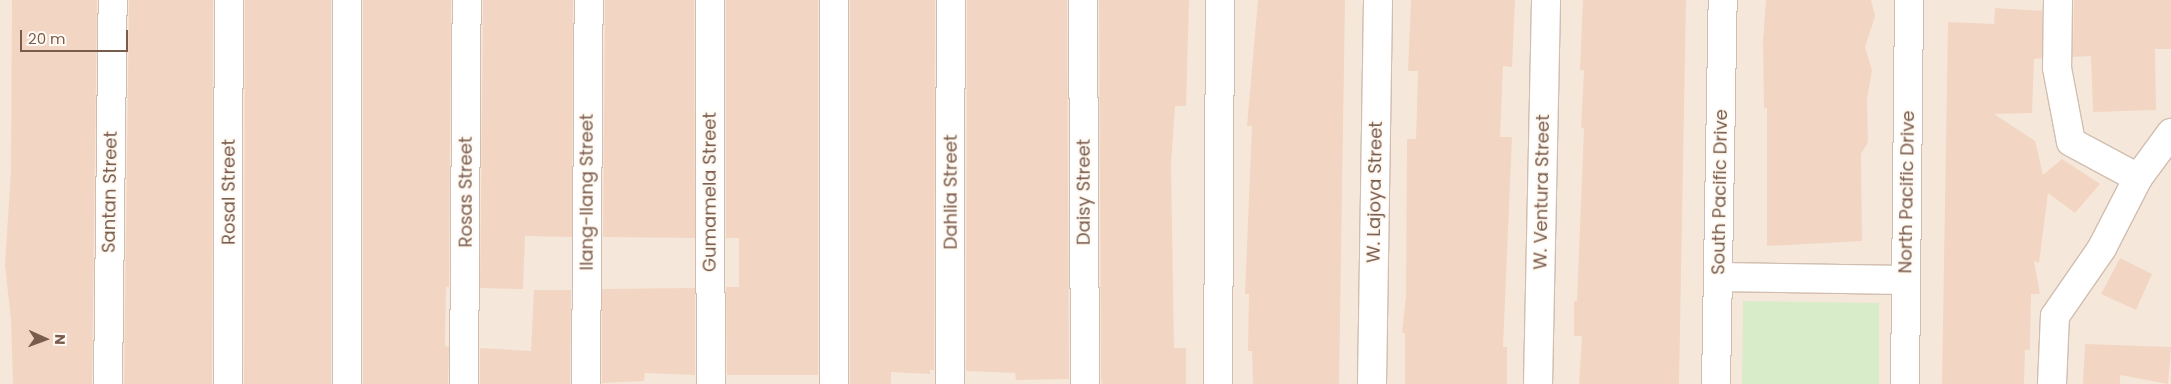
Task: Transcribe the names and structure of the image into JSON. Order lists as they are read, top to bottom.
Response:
{
  "streets": {
    "street": [
      "Santan Street",
      "Rosal Street",
      "Rosas Street",
      "Ilang-Ilang Street",
      "Gumamela Street",
      "Dahlia Street",
      "Daisy Street",
      "W. Lajoya Street",
      "W. Ventura Street",
      "South Pacific Drive",
      "North Pacific Drive"
    ]
  },
  "scale_bar": "20 m",
  "north": "right"
}
